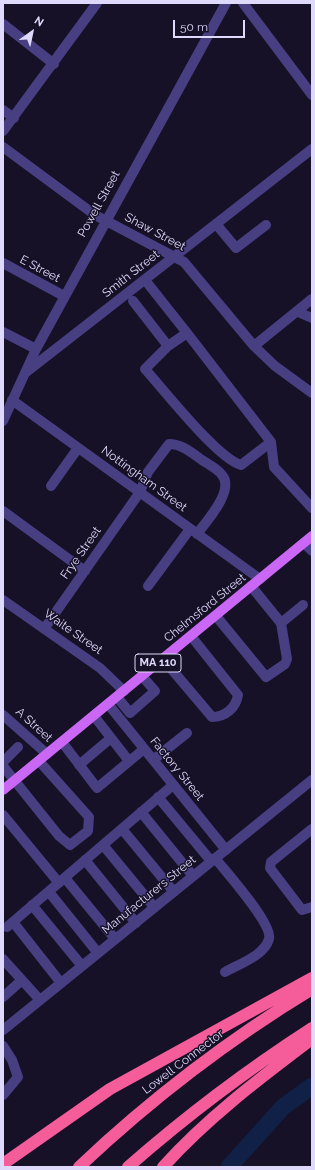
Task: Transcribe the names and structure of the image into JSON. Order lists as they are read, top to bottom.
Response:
{
  "streets": {
    "highway": ["Lowell Connector"],
    "main road": ["Chelmsford Street", "MA 110"],
    "street": [
      "Powell Street",
      "Shaw Street",
      "E Street",
      "Smith Street",
      "Nottingham Street",
      "Frye Street",
      "Waite Street",
      "A Street",
      "Factory Street",
      "Manufacturers Street"
    ]
  },
  "crossings": [
    ["Powell Street", "Shaw Street"],
    ["Powell Street", "E Street"],
    ["Powell Street", "Smith Street"],
    ["Powell Street", "Nottingham Street"],
    ["Shaw Street", "Smith Street"],
    ["Nottingham Street", "Frye Street"],
    ["Nottingham Street", "Chelmsford Street"],
    ["Frye Street", "Waite Street"],
    ["Chelmsford Street", "Waite Street"],
    ["Chelmsford Street", "A Street"],
    ["Chelmsford Street", "Factory Street"],
    ["Factory Street", "Manufacturers Street"]
  ],
  "scale_bar": "50 m",
  "north": "top right"
}
